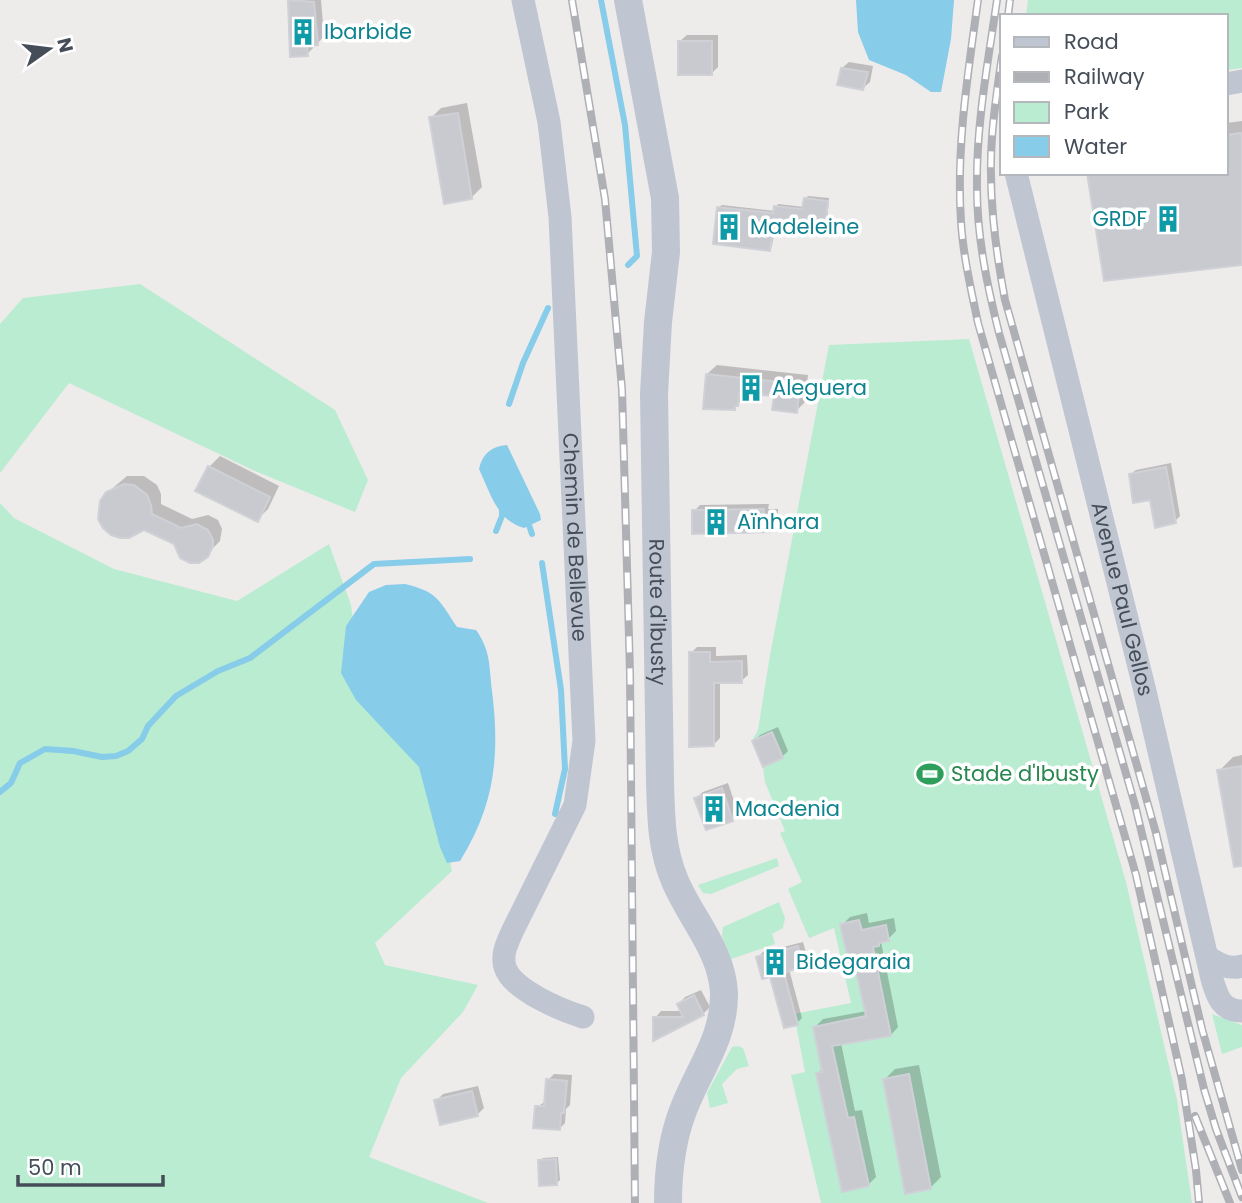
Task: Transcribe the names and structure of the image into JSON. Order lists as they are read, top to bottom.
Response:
{
  "streets": {
    "street": ["Chemin de Bellevue", "Avenue Paul Gellos", "Route d'Ibusty"]
  },
  "places": {
    "building": [
      "Ibarbide",
      "GRDF",
      "Madeleine",
      "Aleguera",
      "Aïnhara",
      "Macdenia",
      "Bidegaraia"
    ],
    "sports": ["Stade d'Ibusty"]
  },
  "legend": [
    "Road",
    "Railway",
    "Park",
    "Water"
  ],
  "scale_bar": "50 m",
  "north": "right"
}
